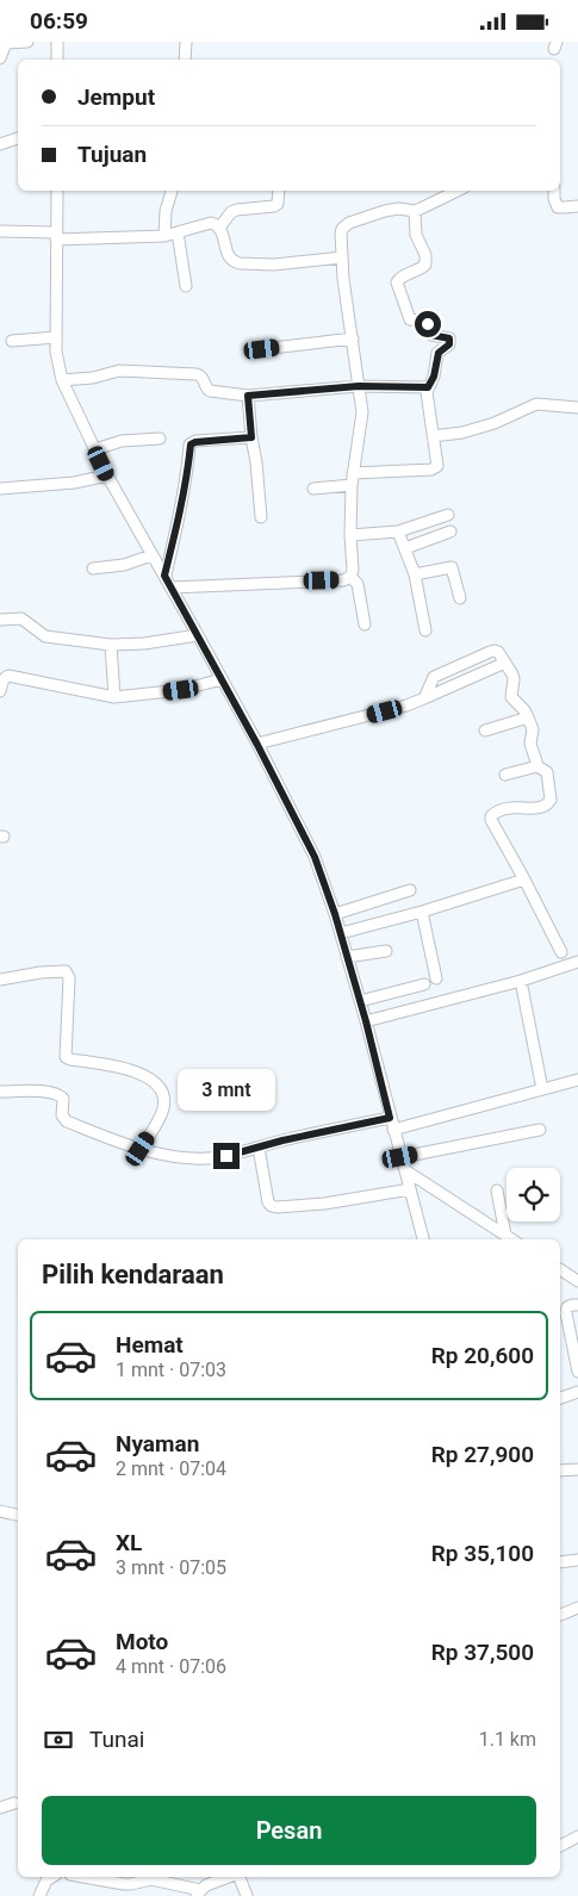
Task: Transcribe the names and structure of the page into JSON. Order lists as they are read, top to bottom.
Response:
{
  "page": {
    "status": "06:59",
    "banner": ["Jemput", "Tujuan"],
    "bubble": "3 mnt",
    "heading": "Pilih kendaraan",
    "list": [
      {
        "name": "Hemat",
        "note": "1 mnt · 07:03",
        "value": "Rp 20,600"
      },
      {
        "name": "Nyaman",
        "note": "2 mnt · 07:04",
        "value": "Rp 27,900"
      },
      {
        "name": "XL",
        "note": "3 mnt · 07:05",
        "value": "Rp 35,100"
      },
      {
        "name": "Moto",
        "note": "4 mnt · 07:06",
        "value": "Rp 37,500"
      }
    ],
    "pay": ["Tunai", "1.1 km"],
    "buttons": "Pesan"
  }
}
